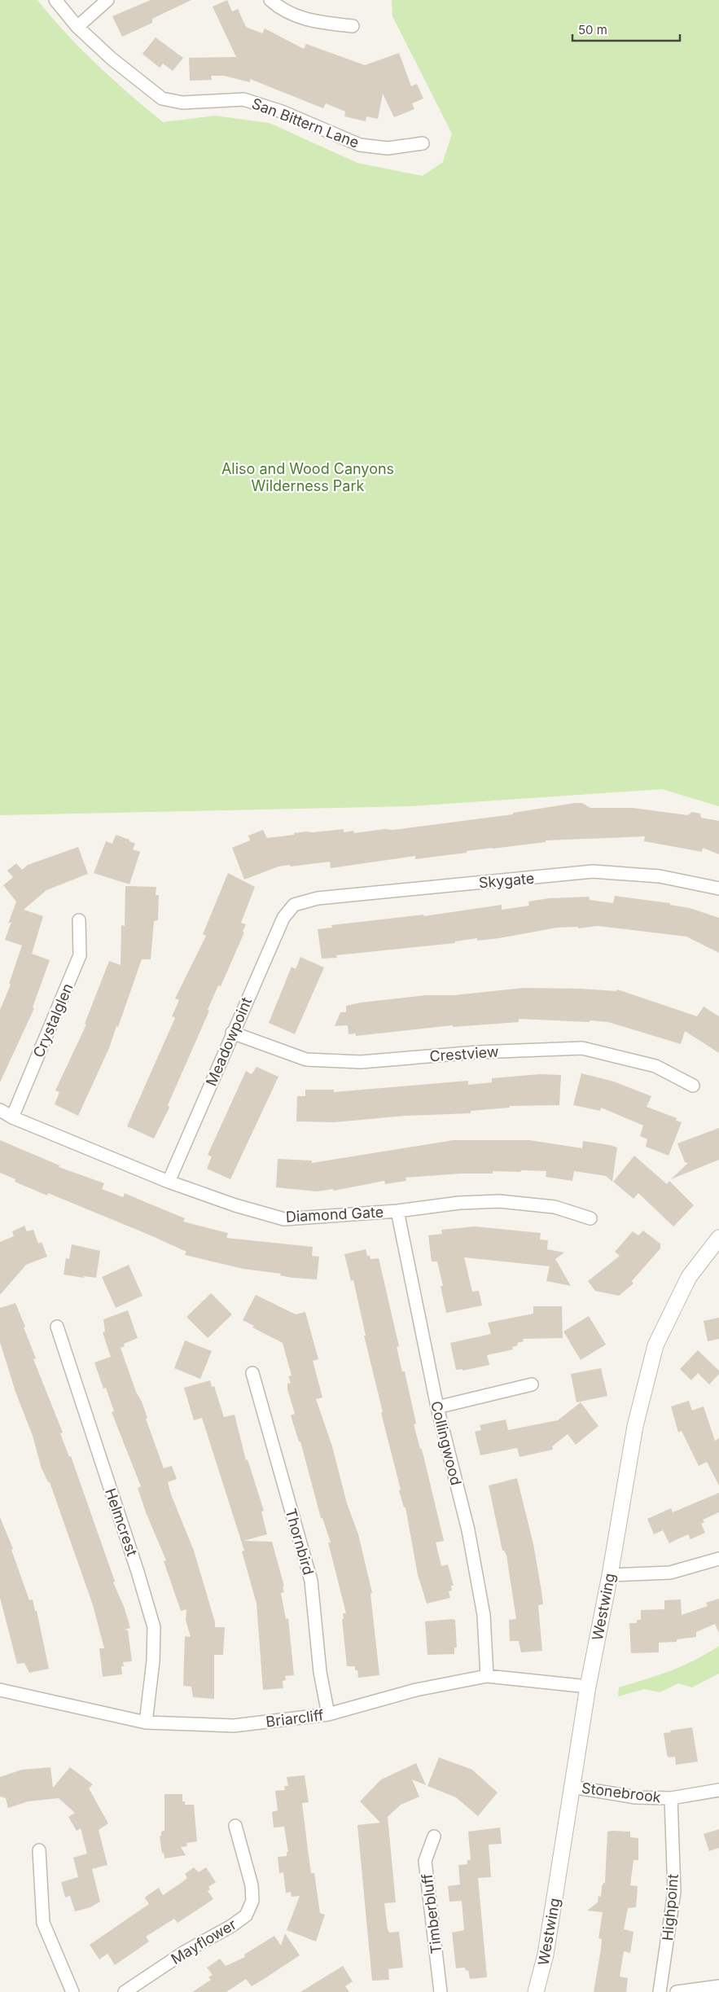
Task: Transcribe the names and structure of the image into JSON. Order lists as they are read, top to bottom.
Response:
{
  "streets": {
    "street": [
      "San Bittern Lane",
      "Skygate",
      "Crystalglen",
      "Meadowpoint",
      "Crestview",
      "Diamond Gate",
      "Collingwood",
      "Helmcrest",
      "Thornbird",
      "Westwing",
      "Briarcliff",
      "Stonebrook",
      "Highpoint",
      "Timberbluff",
      "Mayflower"
    ]
  },
  "crossings": [
    ["Skygate", "Meadowpoint"],
    ["Crystalglen", "Diamond Gate"],
    ["Meadowpoint", "Crestview"],
    ["Meadowpoint", "Diamond Gate"],
    ["Diamond Gate", "Collingwood"],
    ["Collingwood", "Briarcliff"],
    ["Helmcrest", "Briarcliff"],
    ["Thornbird", "Briarcliff"],
    ["Westwing", "Briarcliff"],
    ["Westwing", "Stonebrook"],
    ["Stonebrook", "Highpoint"]
  ],
  "parks": ["Aliso and Wood Canyons Wilderness Park"],
  "scale_bar": "50 m"
}
